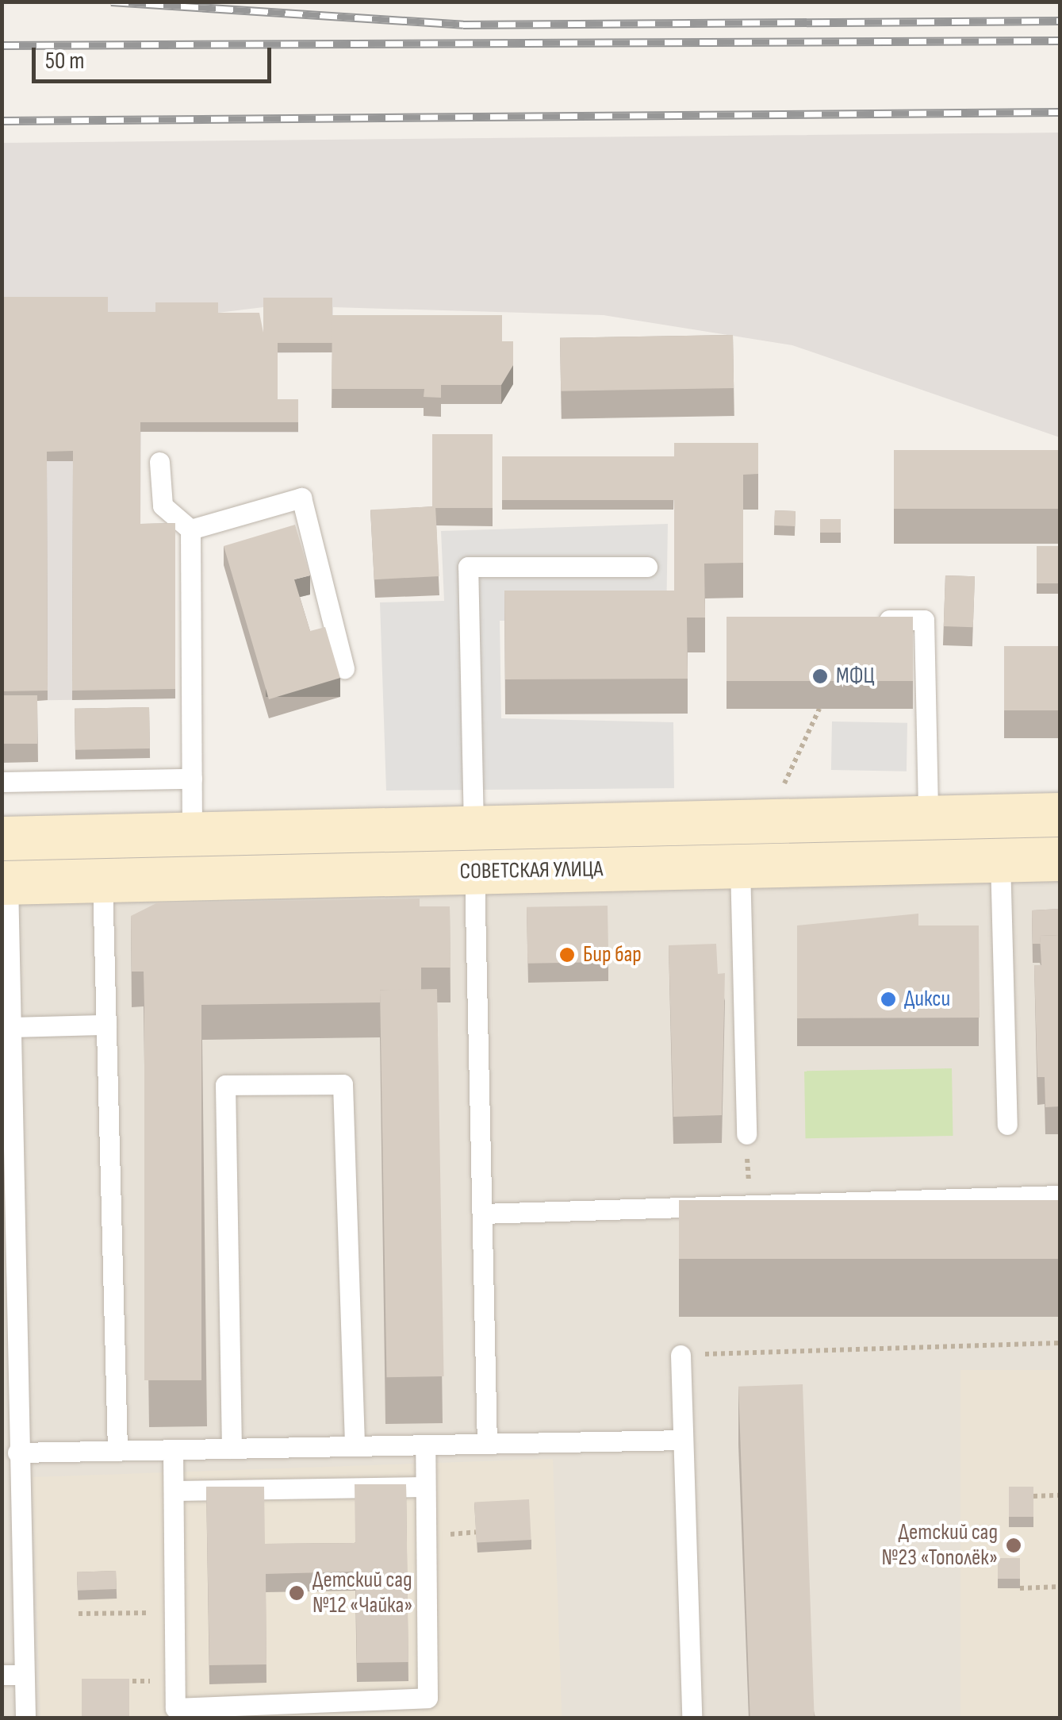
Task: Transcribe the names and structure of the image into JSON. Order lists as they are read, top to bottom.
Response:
{
  "streets": {
    "main road": ["СОВЕТСКАЯ УЛИЦА"]
  },
  "places": [
    "МФЦ",
    "Бир бар",
    "Дикси",
    "Детский сад №23 «Тополёк»",
    "Детский сад №12 «Чайка»"
  ],
  "scale_bar": "50 m"
}
